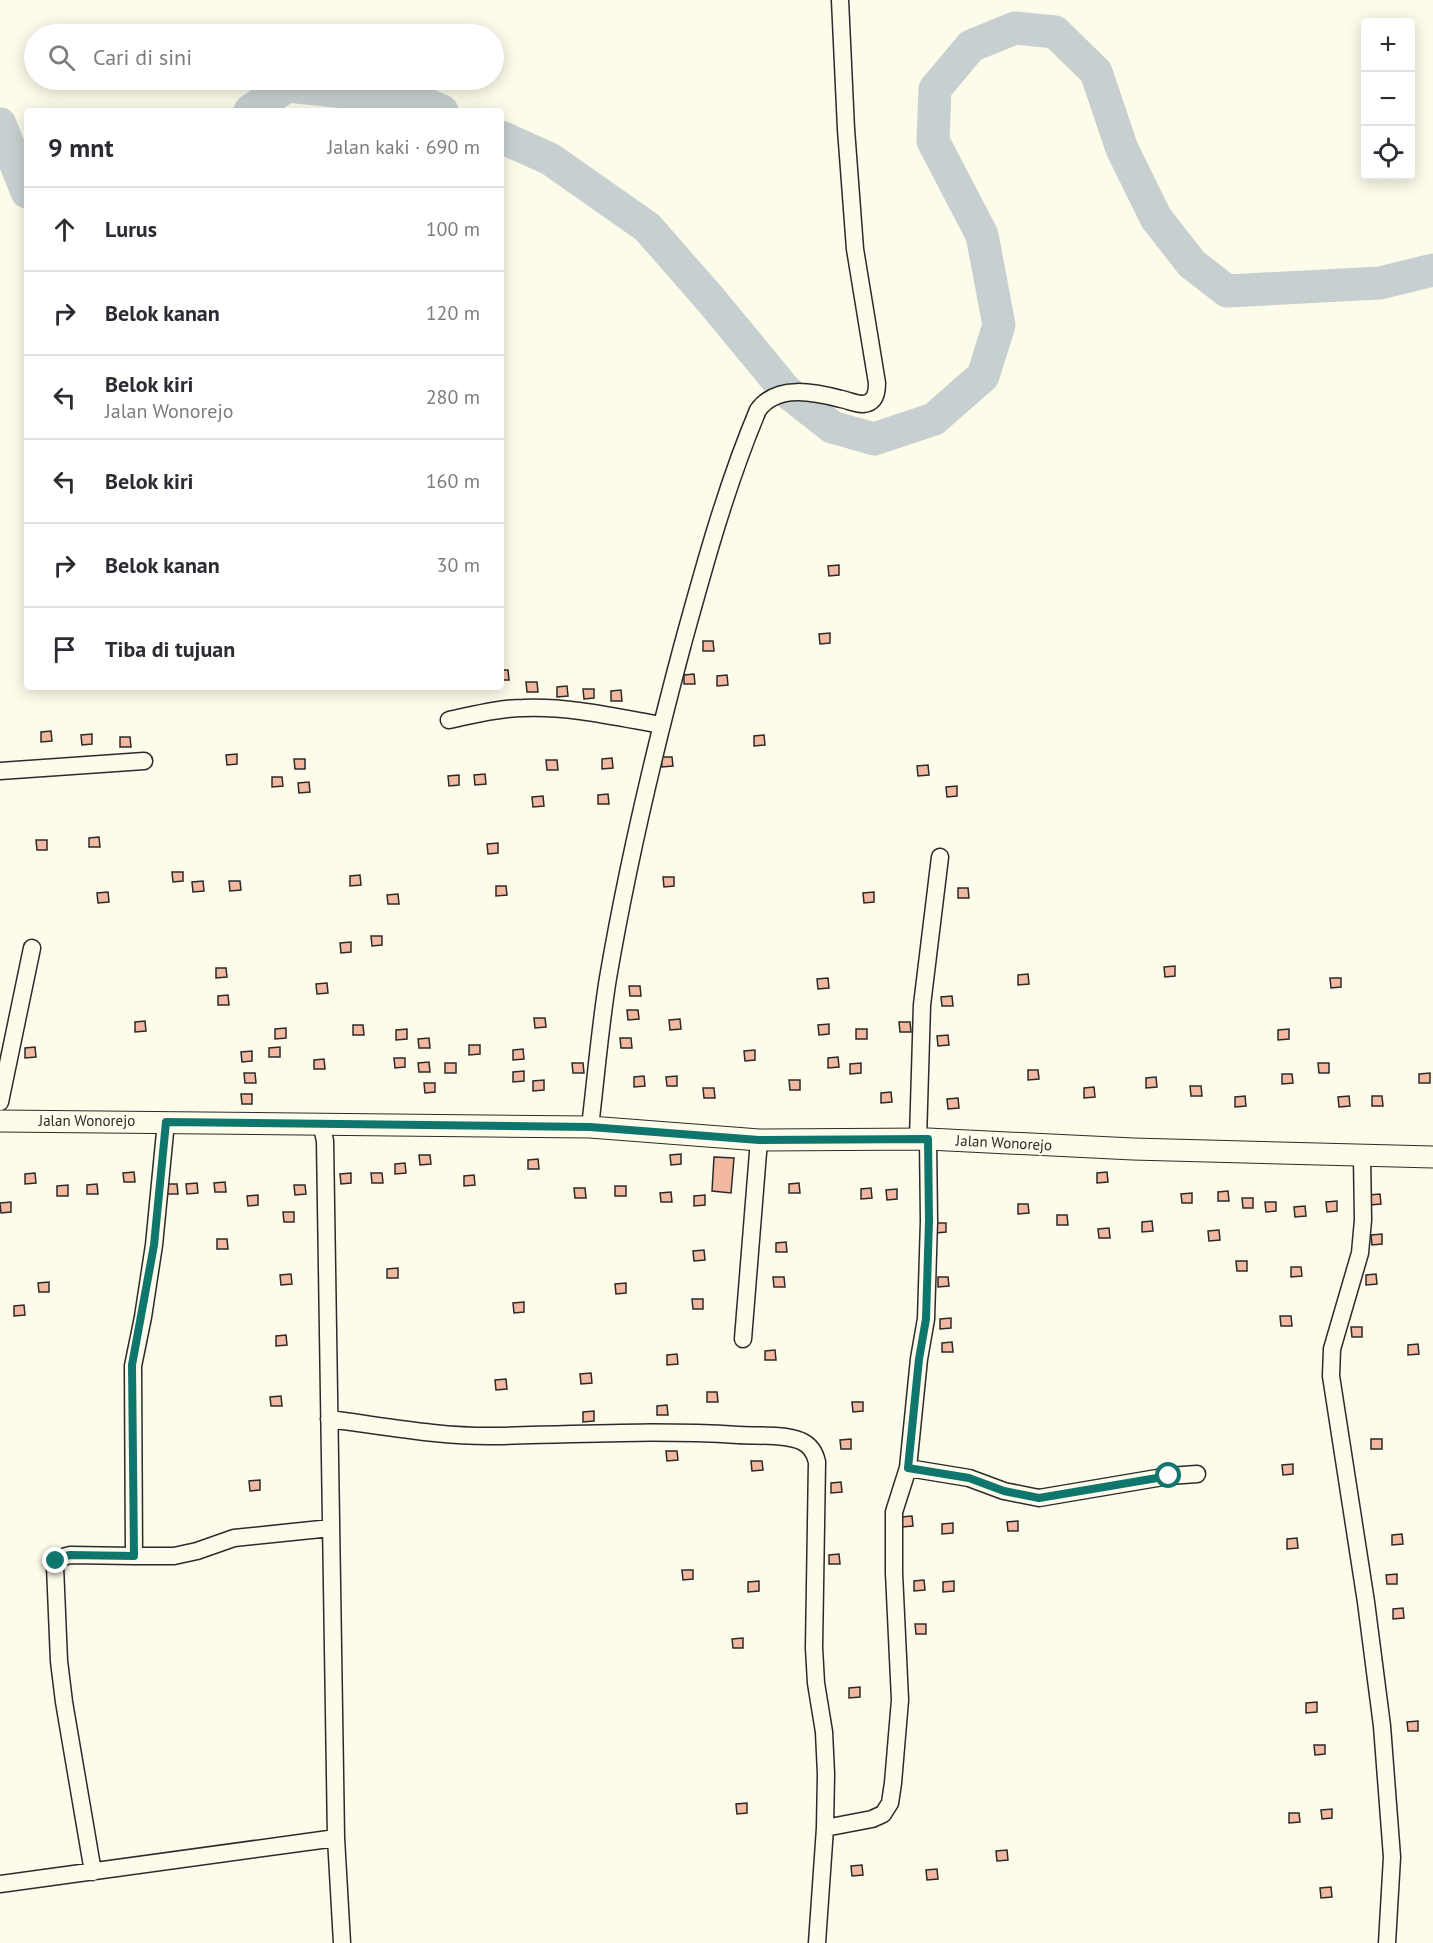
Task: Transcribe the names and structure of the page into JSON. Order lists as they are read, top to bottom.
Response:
{
  "streets": {
    "street": ["Jalan Wonorejo"]
  },
  "page": {
    "map_buttons": ["+", "−"],
    "search": "Cari di sini",
    "heading": ["9 mnt", "Jalan kaki · 690 m"],
    "list": [
      ["Lurus", "100 m"],
      ["Belok kanan", "120 m"],
      ["Belok kiri", "Jalan Wonorejo", "280 m"],
      ["Belok kiri", "160 m"],
      ["Belok kanan", "30 m"],
      "Tiba di tujuan"
    ]
  }
}
